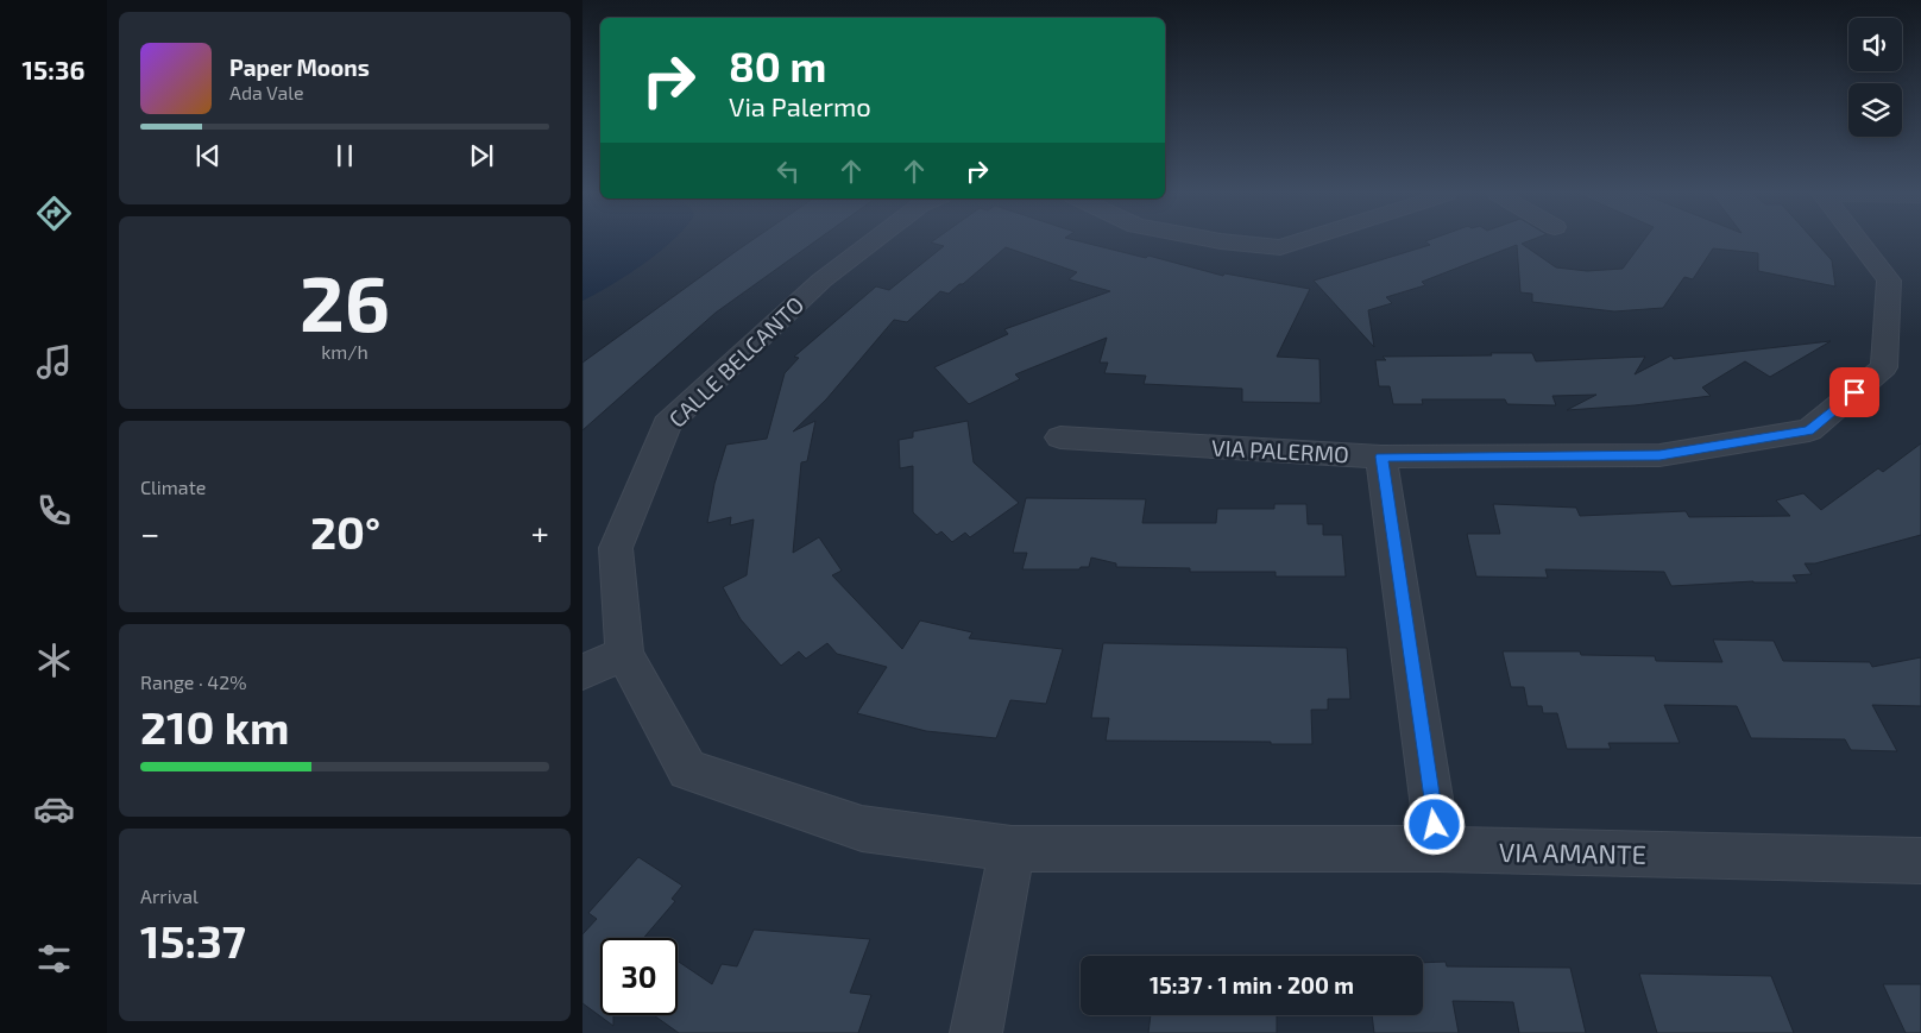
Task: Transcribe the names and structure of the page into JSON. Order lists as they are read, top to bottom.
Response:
{
  "streets": {
    "street": ["CALLE BELCANTO", "VIA PALERMO", "VIA AMANTE"]
  },
  "crossings": [
    ["CALLE BELCANTO", "VIA AMANTE"]
  ],
  "page": {
    "tabs": "15:36",
    "turn": ["80 m", "Via Palermo"],
    "song": ["Paper Moons", "Ada Vale"],
    "tile": [
      ["26", "km/h"],
      "Climate",
      ["Range · 42%", "210 km"],
      ["Arrival", "15:37"]
    ],
    "heat": ["−", "20°", "+"],
    "limit": "30",
    "trip": "15:37 · 1 min · 200 m"
  }
}
